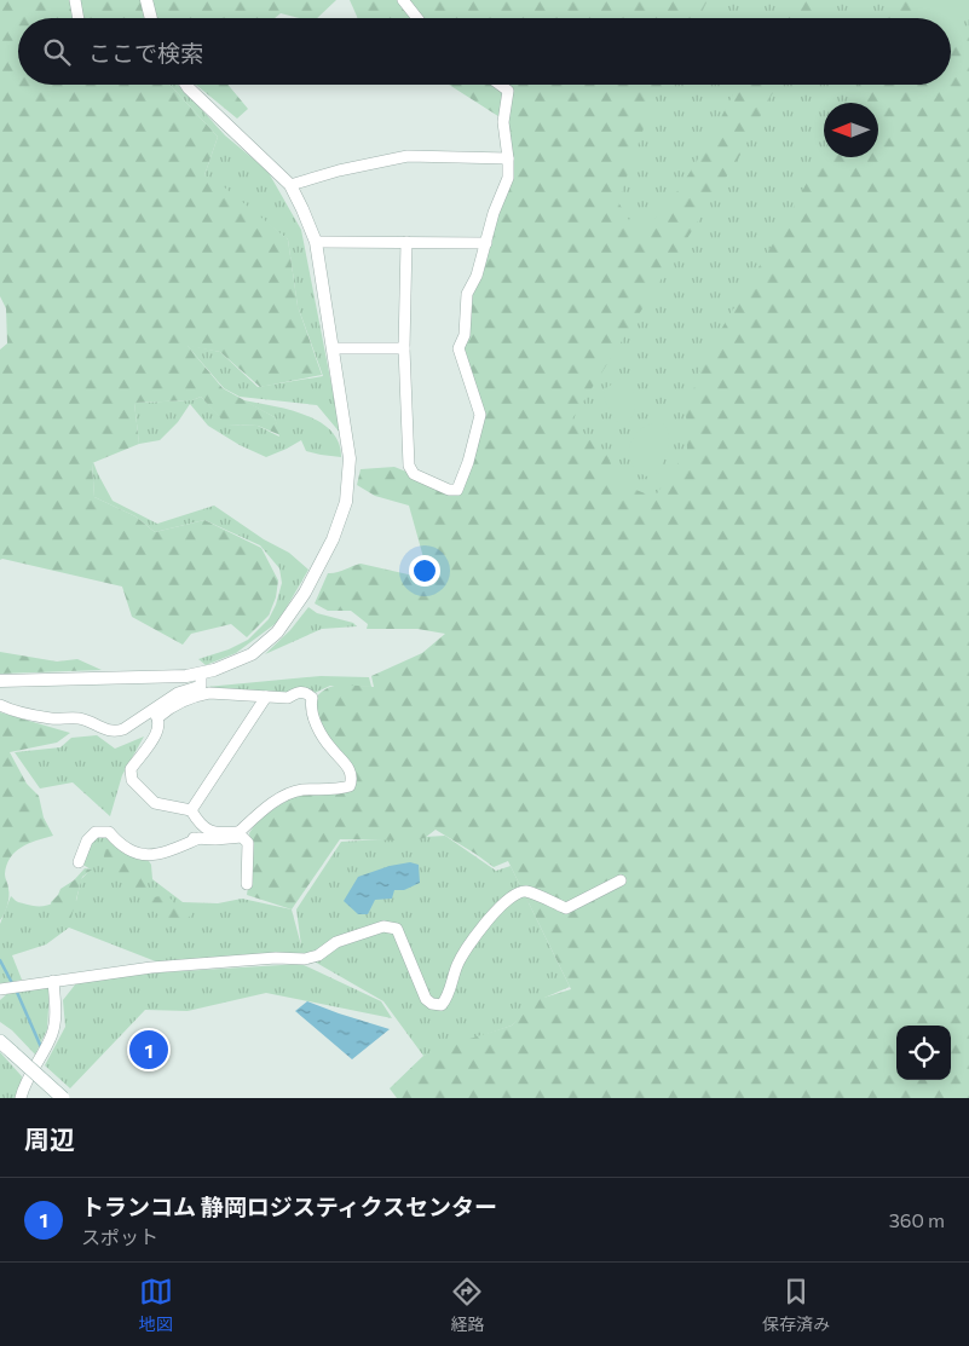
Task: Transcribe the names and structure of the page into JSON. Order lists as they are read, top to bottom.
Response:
{
  "north": "left",
  "page": {
    "search": "ここで検索",
    "pins": "1",
    "heading": "周辺",
    "list": [
      {
        "mark": "1",
        "name": "トランコム 静岡ロジスティクスセンター",
        "note": "スポット",
        "value": "360 m"
      }
    ],
    "nav": ["地図", "経路", "保存済み"]
  }
}
